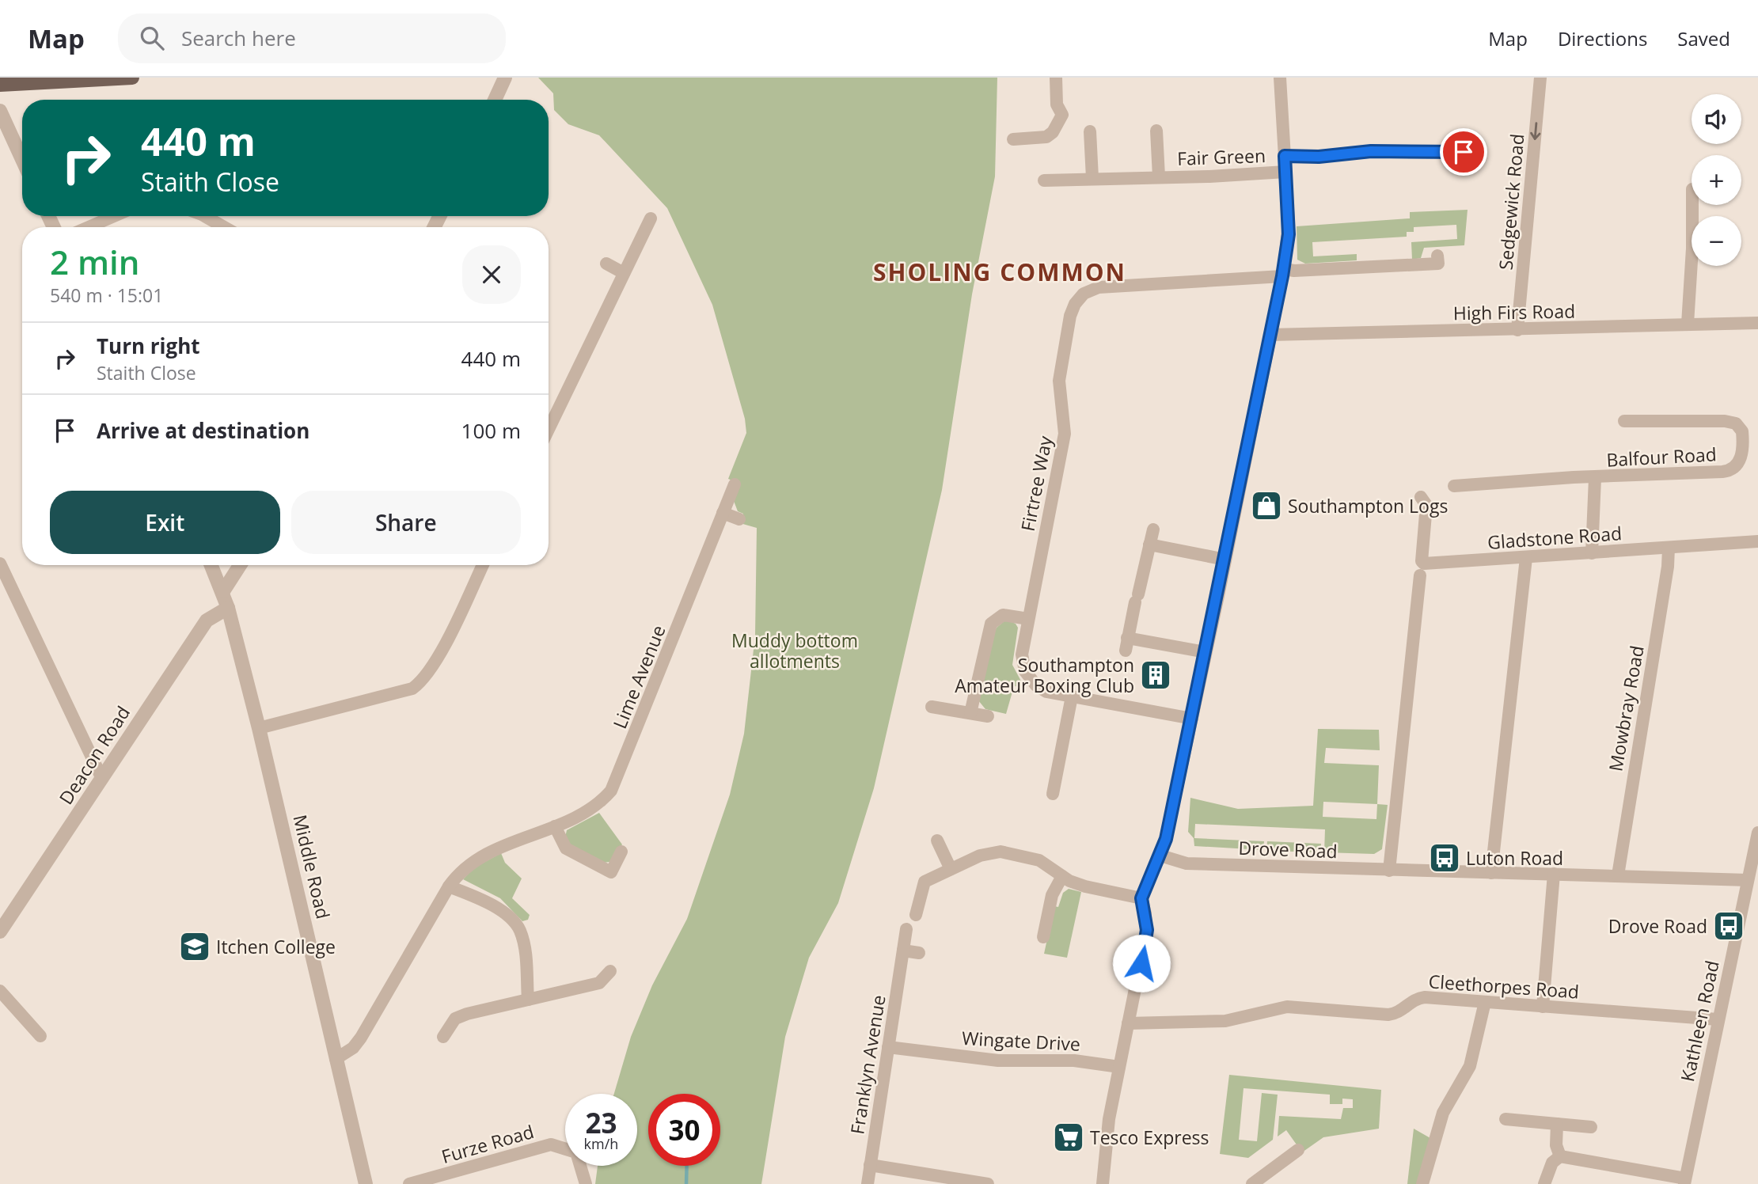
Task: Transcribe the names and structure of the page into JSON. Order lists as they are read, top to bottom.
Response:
{
  "streets": {
    "street": [
      "Fair Green",
      "Sedgewick Road",
      "High Firs Road",
      "Balfour Road",
      "Firtree Way",
      "Gladstone Road",
      "Lime Avenue",
      "Mowbray Road",
      "Deacon Road",
      "Drove Road",
      "Middle Road",
      "Cleethorpes Road",
      "Kathleen Road",
      "Wingate Drive",
      "Franklyn Avenue",
      "Furze Road"
    ]
  },
  "crossings": [
    ["Sedgewick Road", "High Firs Road"],
    ["Balfour Road", "Gladstone Road"],
    ["Gladstone Road", "Mowbray Road"],
    ["Lime Avenue", "Middle Road"],
    ["Mowbray Road", "Drove Road"],
    ["Deacon Road", "Middle Road"],
    ["Drove Road", "Kathleen Road"],
    ["Cleethorpes Road", "Kathleen Road"],
    ["Wingate Drive", "Franklyn Avenue"]
  ],
  "one_way": ["Sedgewick Road"],
  "districts": ["SHOLING COMMON"],
  "parks": ["Muddy bottom allotments"],
  "places": {
    "shop": ["Southampton Logs"],
    "building": ["Southampton Amateur Boxing Club"],
    "bus stop": ["Luton Road", "Drove Road"],
    "school or university": ["Itchen College"],
    "supermarket": ["Tesco Express"]
  },
  "page": {
    "header": "Map",
    "search": "Search here",
    "nav": ["Map", "Directions", "Saved"],
    "map_buttons": ["+", "−"],
    "turn": ["440 m", "Staith Close"],
    "heading": ["2 min", "540 m · 15:01"],
    "list": [
      {
        "name": "Turn right",
        "note": "Staith Close",
        "value": "440 m"
      },
      {
        "name": "Arrive at destination",
        "value": "100 m"
      }
    ],
    "buttons": ["Exit", "Share"],
    "speed": "23 km/h",
    "limit": "30"
  }
}
